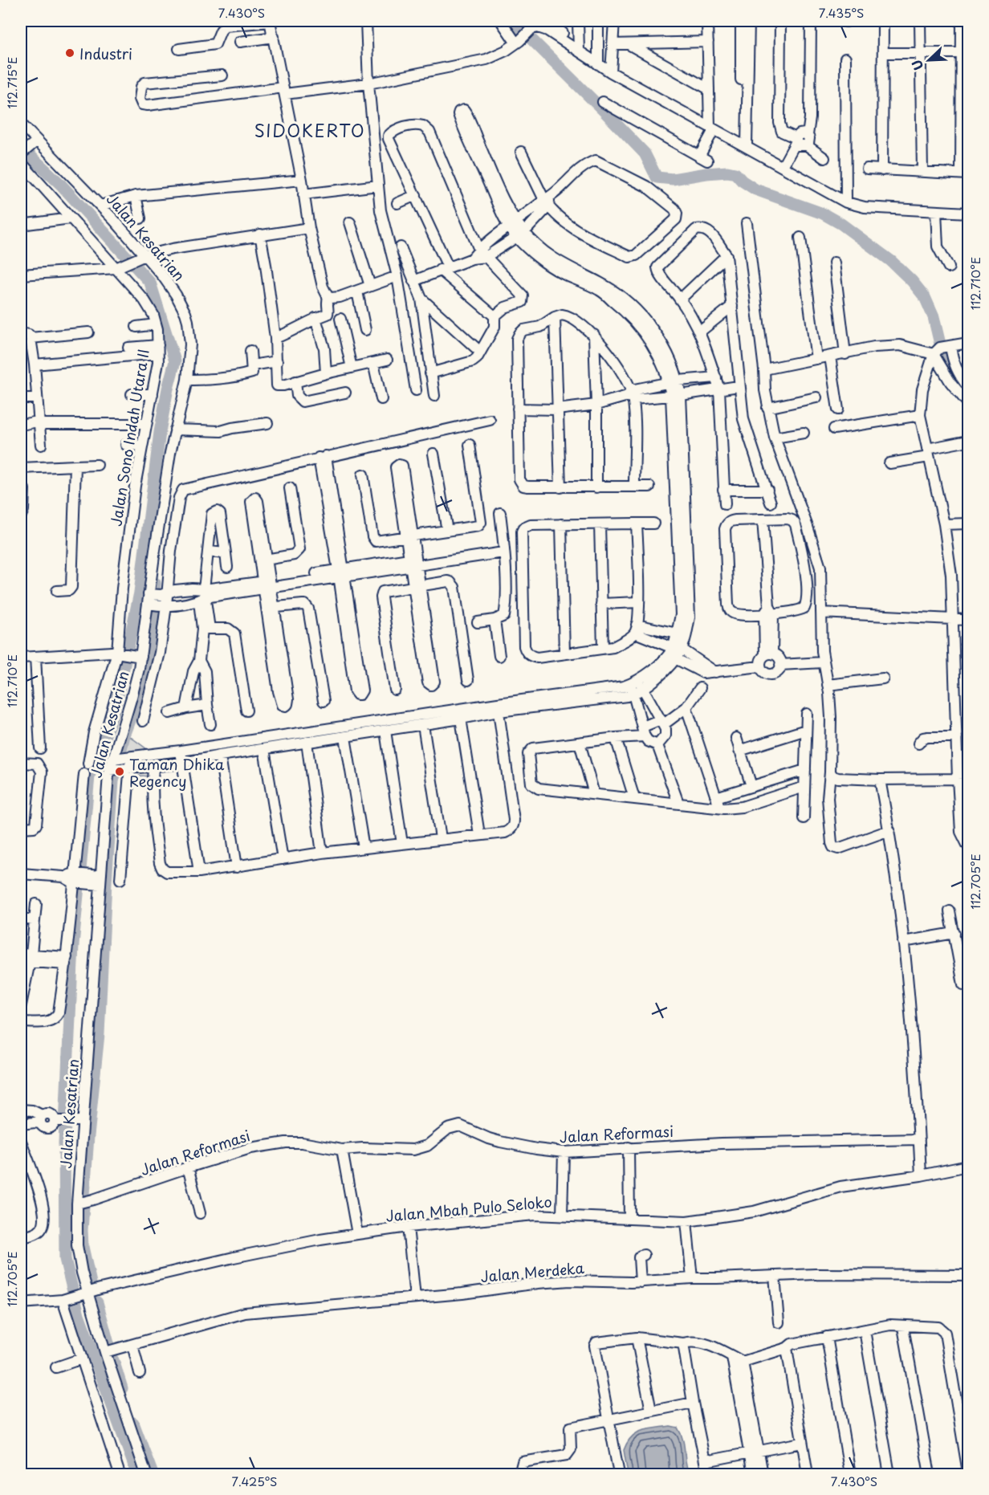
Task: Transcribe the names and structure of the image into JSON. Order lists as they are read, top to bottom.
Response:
{
  "streets": {
    "street": [
      "Jalan Kesatrian",
      "Jalan Sono Indah Utara II",
      "Jalan Reformasi",
      "Jalan Mbah Pulo Seloko",
      "Jalan Merdeka"
    ]
  },
  "crossings": [
    ["Jalan Kesatrian", "Jalan Reformasi"],
    ["Jalan Kesatrian", "Jalan Mbah Pulo Seloko"],
    ["Jalan Kesatrian", "Jalan Merdeka"]
  ],
  "districts": ["SIDOKERTO"],
  "places": ["Industri", "Taman Dhika Regency"],
  "north": "bottom left",
  "coordinates": [
    "7.430°S",
    "7.435°S",
    "112.715°E",
    "112.710°E",
    "112.705°E",
    "7.425°S"
  ]
}
